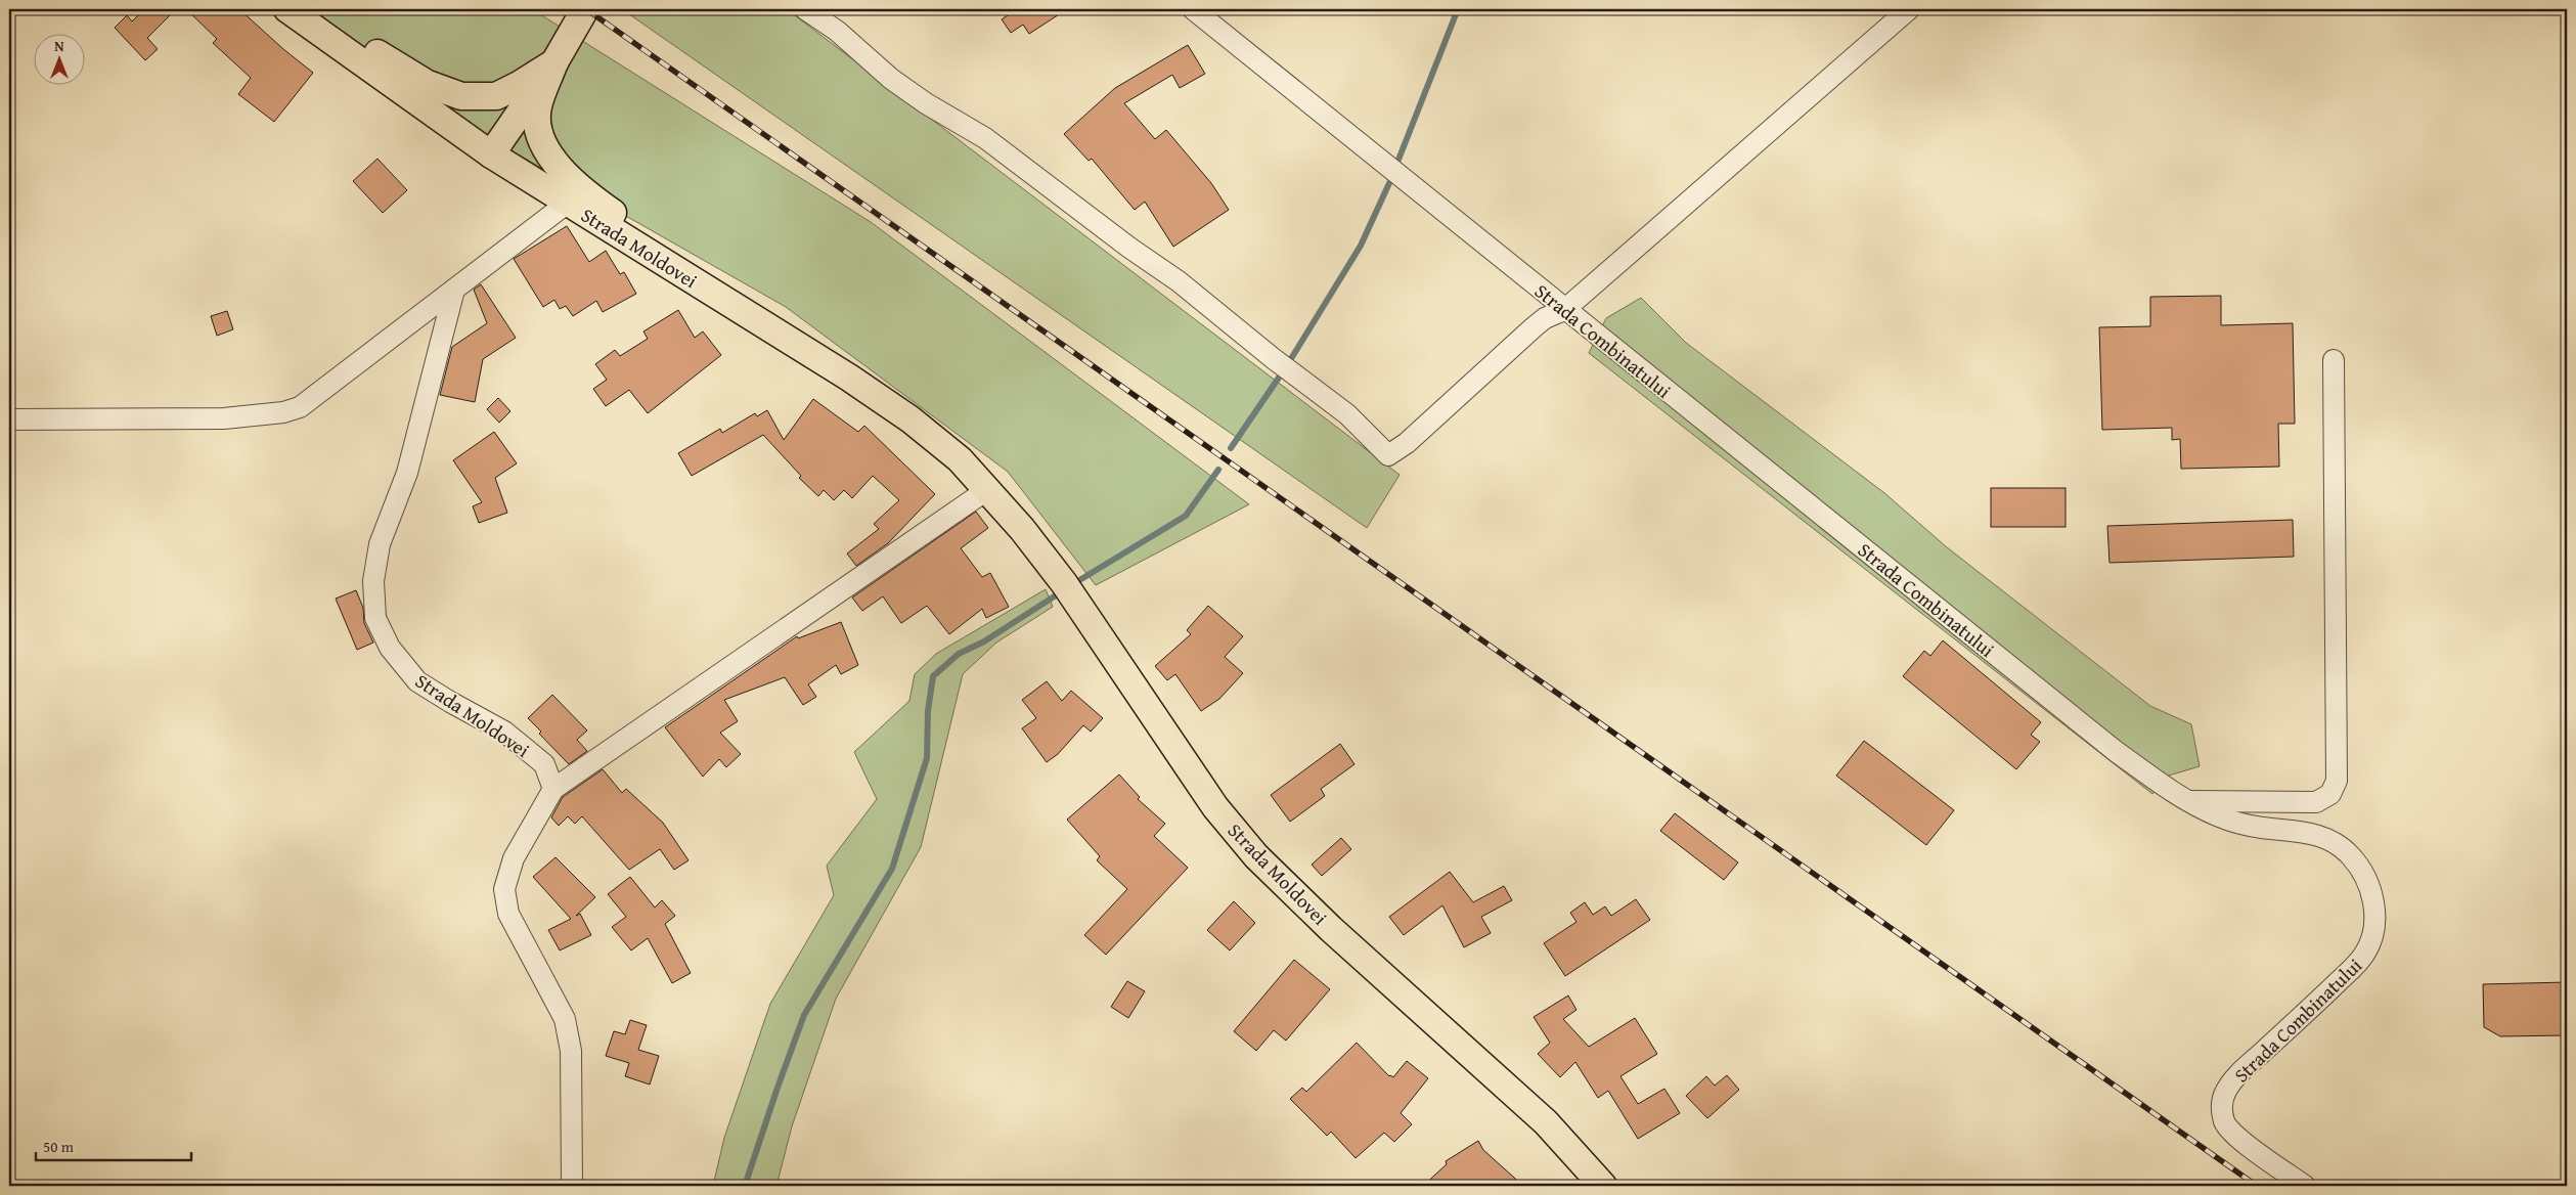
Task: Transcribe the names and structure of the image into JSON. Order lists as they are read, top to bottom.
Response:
{
  "streets": {
    "main road": ["Strada Moldovei"],
    "street": ["Strada Combinatului"]
  },
  "scale_bar": "50 m",
  "north": "top"
}
